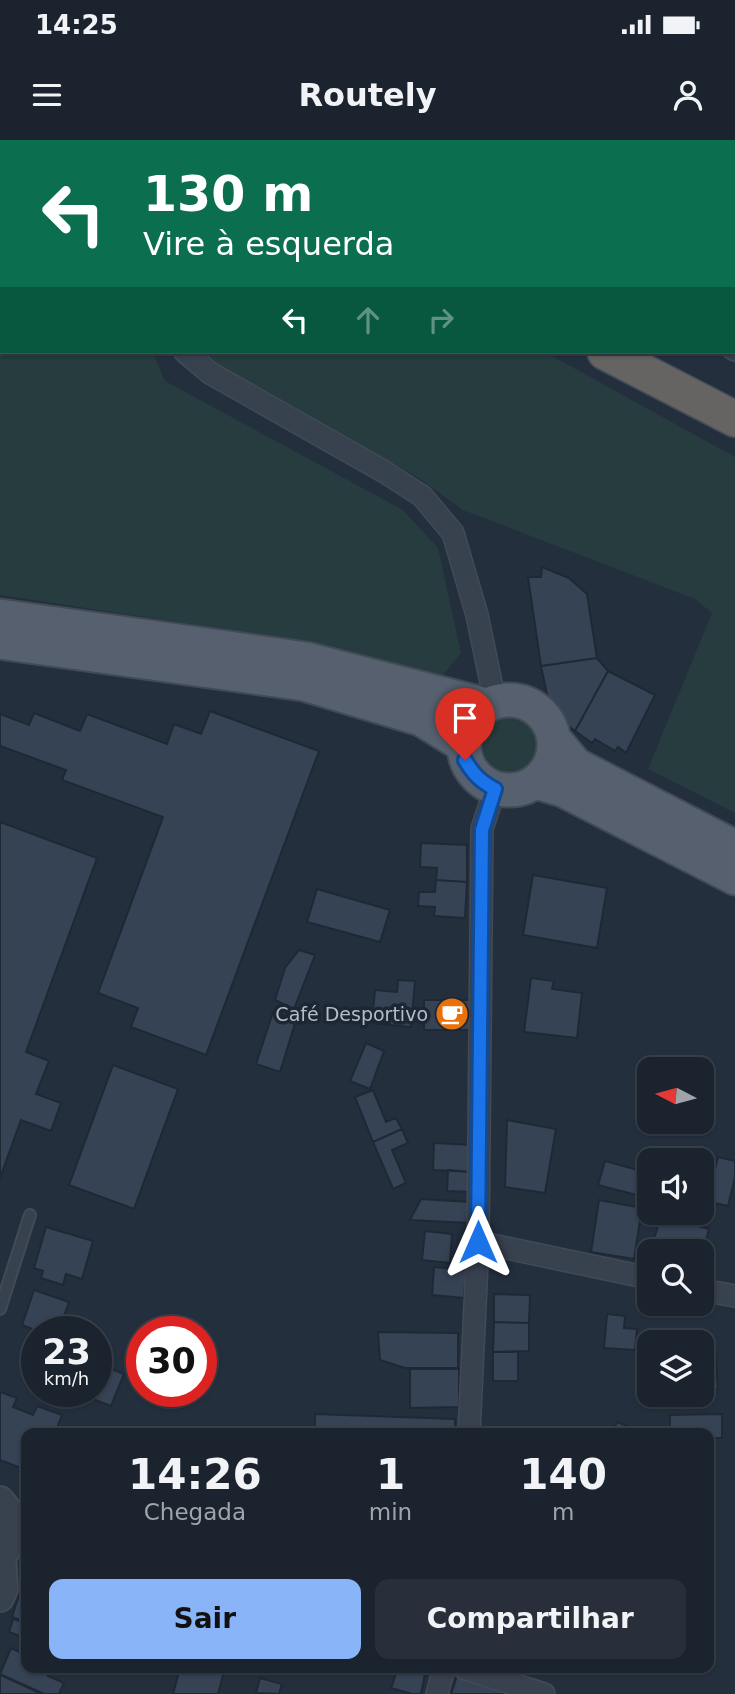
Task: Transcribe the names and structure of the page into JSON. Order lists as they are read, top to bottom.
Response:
{
  "places": {
    "cafe": ["Café Desportivo"]
  },
  "north": "left",
  "page": {
    "status": "14:25",
    "header": "Routely",
    "turn": ["130 m", "Vire à esquerda"],
    "speed": "23 km/h",
    "limit": "30",
    "eta": [
      "14:26",
      "Chegada",
      "1",
      "min",
      "140",
      "m"
    ],
    "buttons": ["Sair", "Compartilhar"]
  }
}
